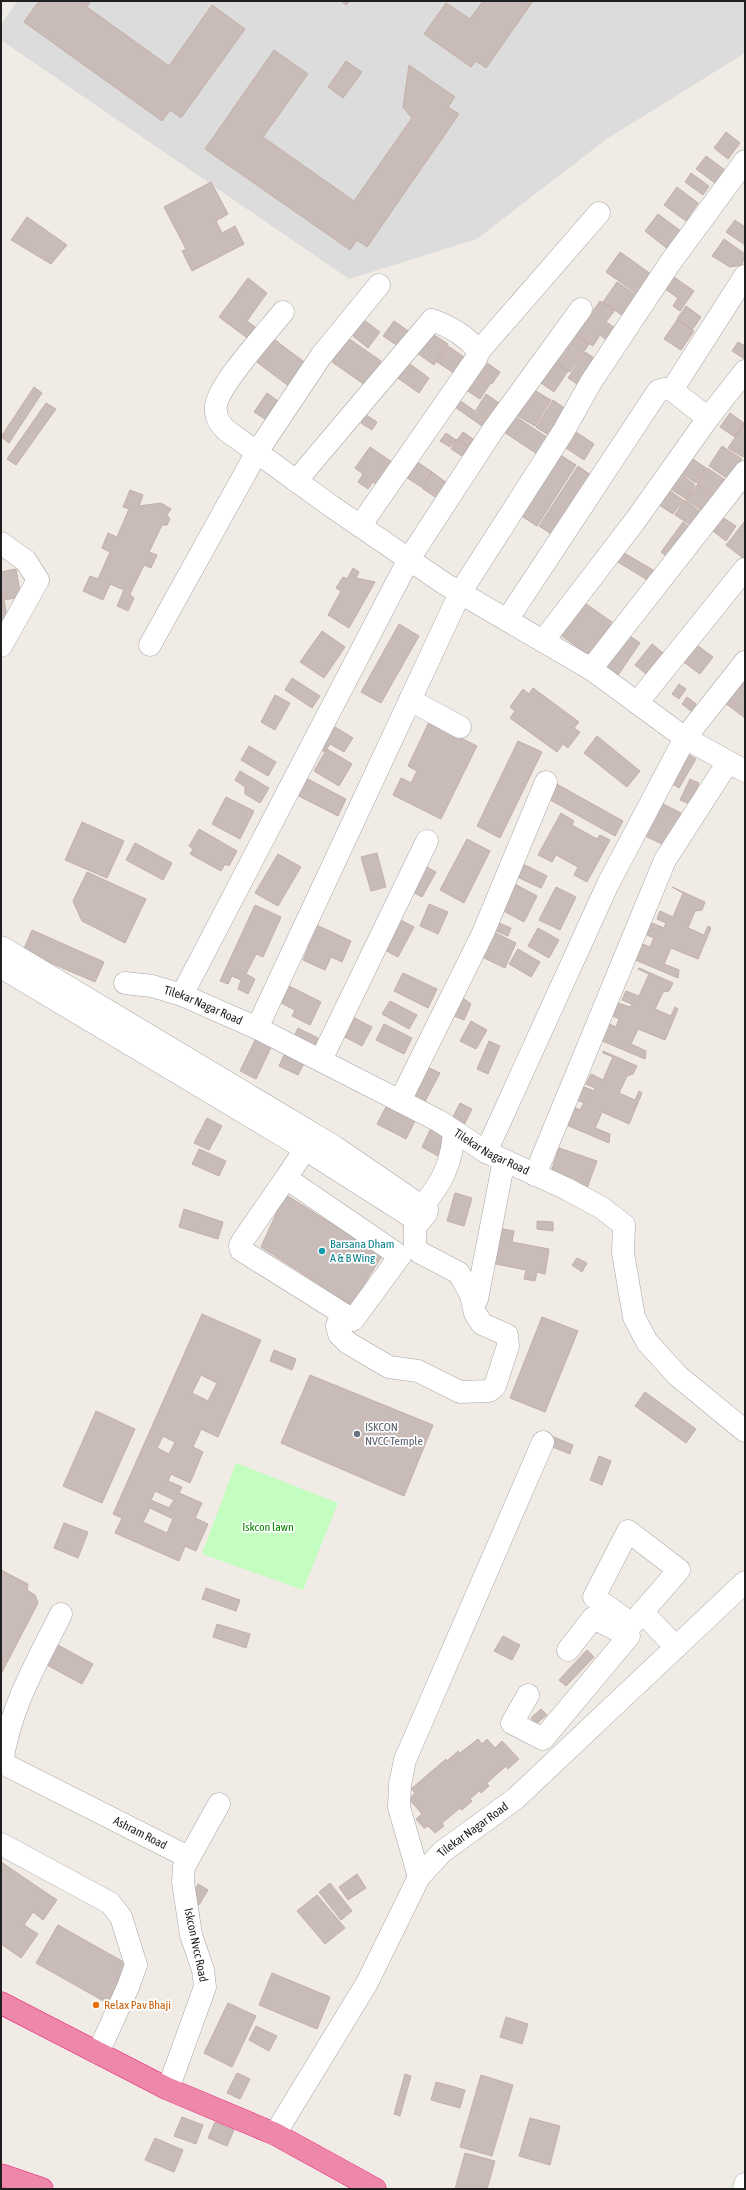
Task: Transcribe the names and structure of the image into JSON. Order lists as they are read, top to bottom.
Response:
{
  "streets": {
    "street": ["Tilekar Nagar Road", "Ashram Road", "Iskcon Nvcc Road"]
  },
  "crossings": [
    ["Ashram Road", "Iskcon Nvcc Road"]
  ],
  "parks": ["Iskcon lawn"],
  "places": ["Barsana Dham A & B Wing", "ISKCON NVCC Temple", "Relax Pav Bhaji"]
}
